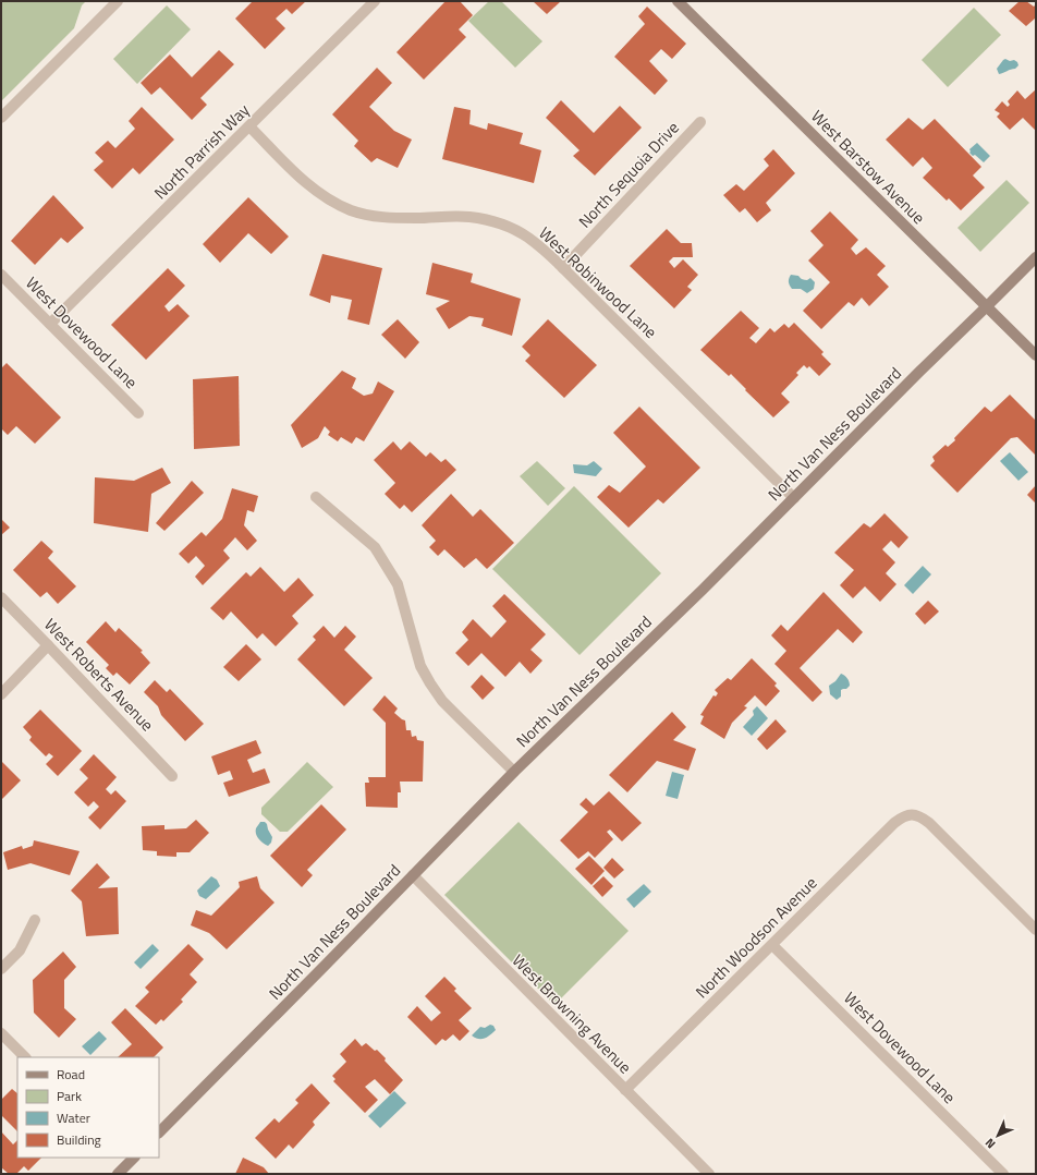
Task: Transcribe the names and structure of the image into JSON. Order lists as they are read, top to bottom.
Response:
{
  "streets": {
    "street": [
      "North Parrish Way",
      "West Barstow Avenue",
      "North Sequoia Drive",
      "West Robinwood Lane",
      "West Dovewood Lane",
      "North Van Ness Boulevard",
      "West Roberts Avenue",
      "North Woodson Avenue",
      "West Browning Avenue"
    ]
  },
  "crossings": [
    ["North Parrish Way", "West Robinwood Lane"],
    ["North Parrish Way", "West Dovewood Lane"],
    ["West Barstow Avenue", "North Van Ness Boulevard"],
    ["North Sequoia Drive", "West Robinwood Lane"],
    ["West Robinwood Lane", "North Van Ness Boulevard"],
    ["West Dovewood Lane", "North Woodson Avenue"],
    ["North Van Ness Boulevard", "West Browning Avenue"],
    ["North Woodson Avenue", "West Browning Avenue"]
  ],
  "legend": [
    "Road",
    "Park",
    "Water",
    "Building"
  ],
  "north": "bottom left"
}
